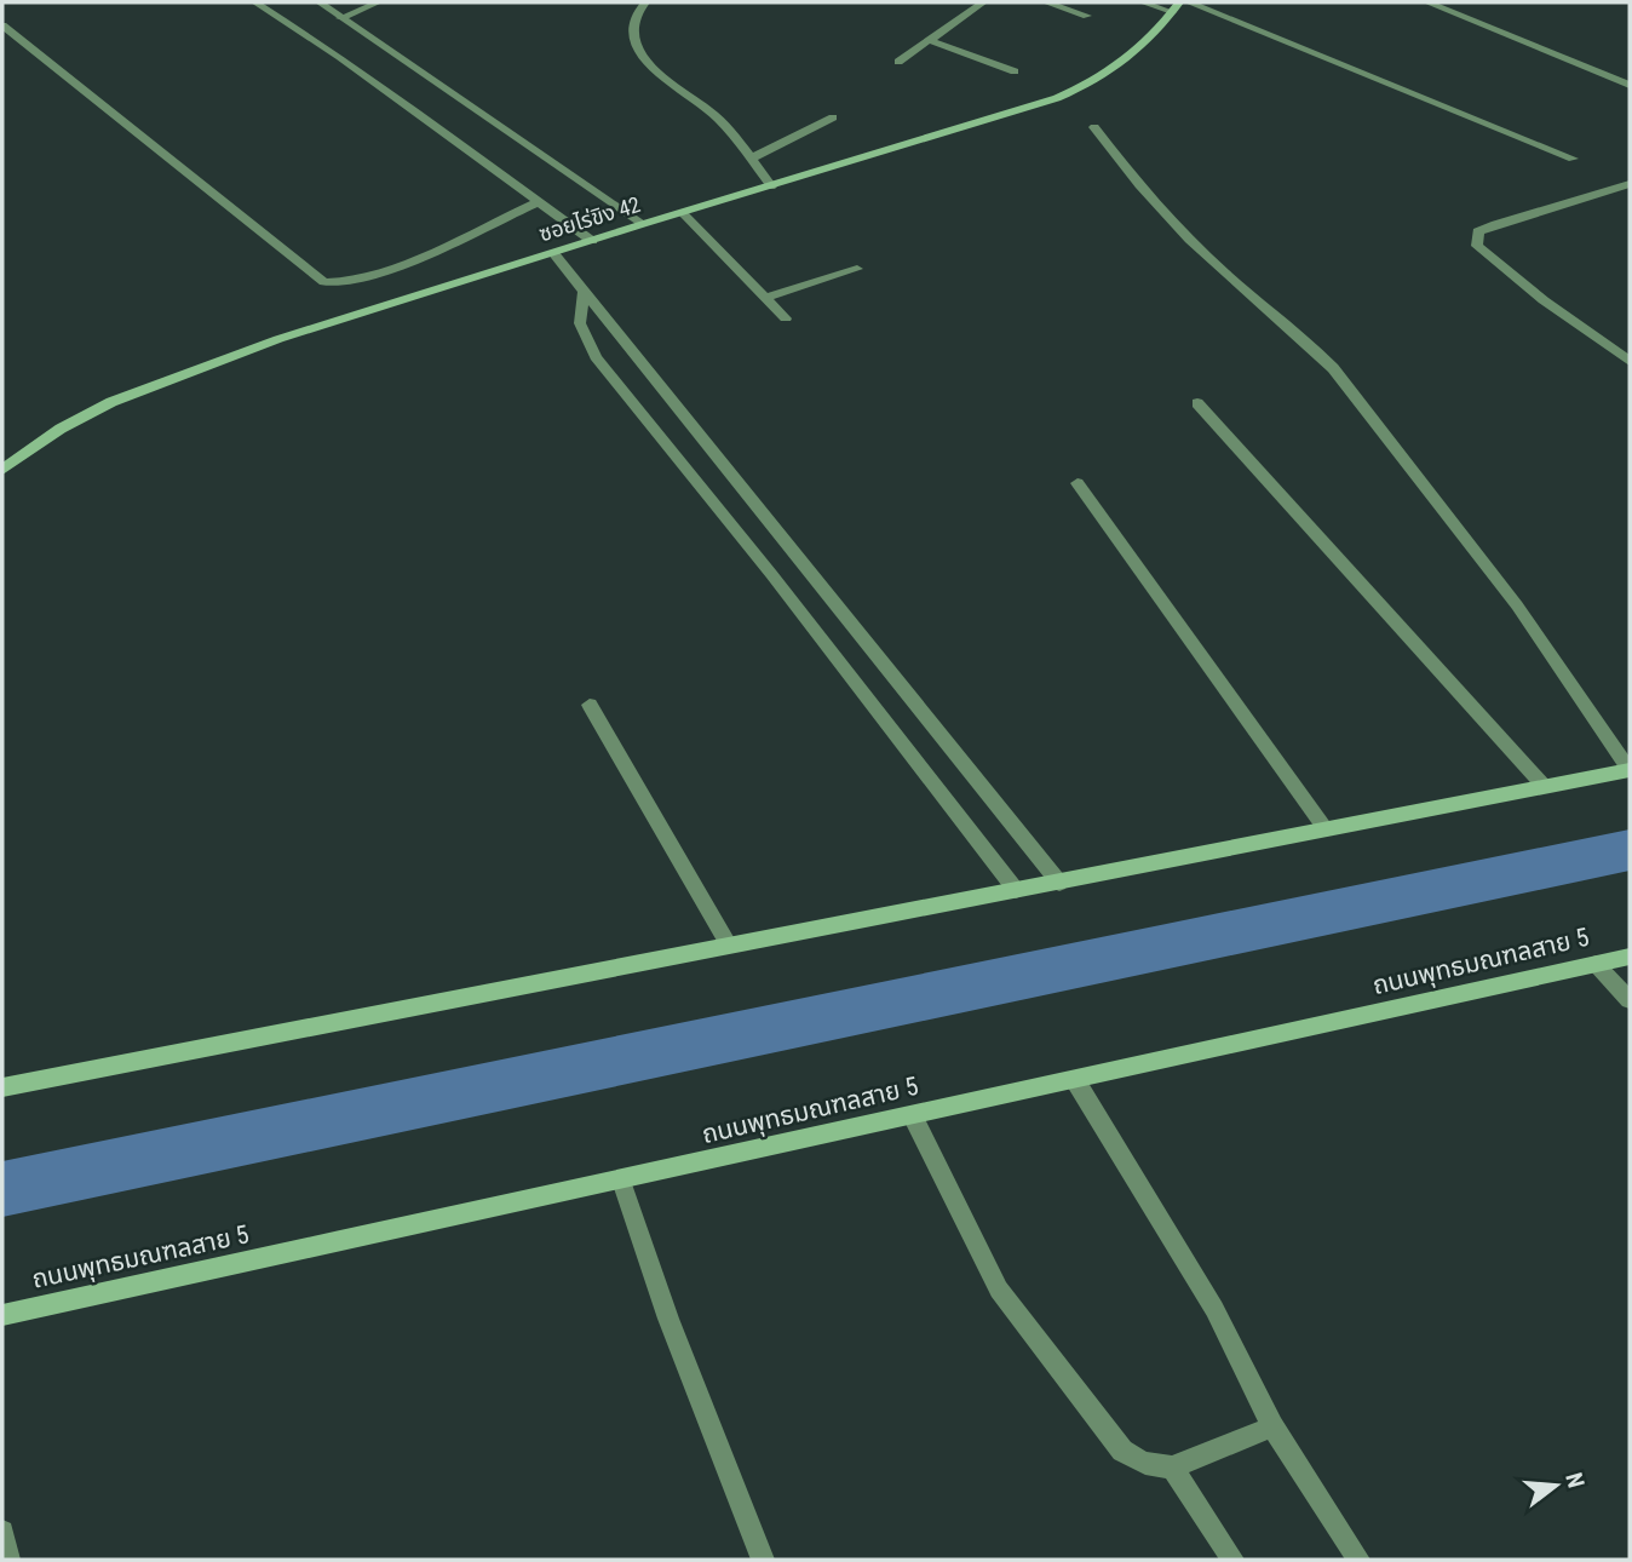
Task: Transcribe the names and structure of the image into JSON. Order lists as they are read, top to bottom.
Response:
{
  "streets": {
    "main road": ["ซอยไร่ขิง 42", "ถนนพุทธมณฑลสาย 5"]
  },
  "north": "right"
}
